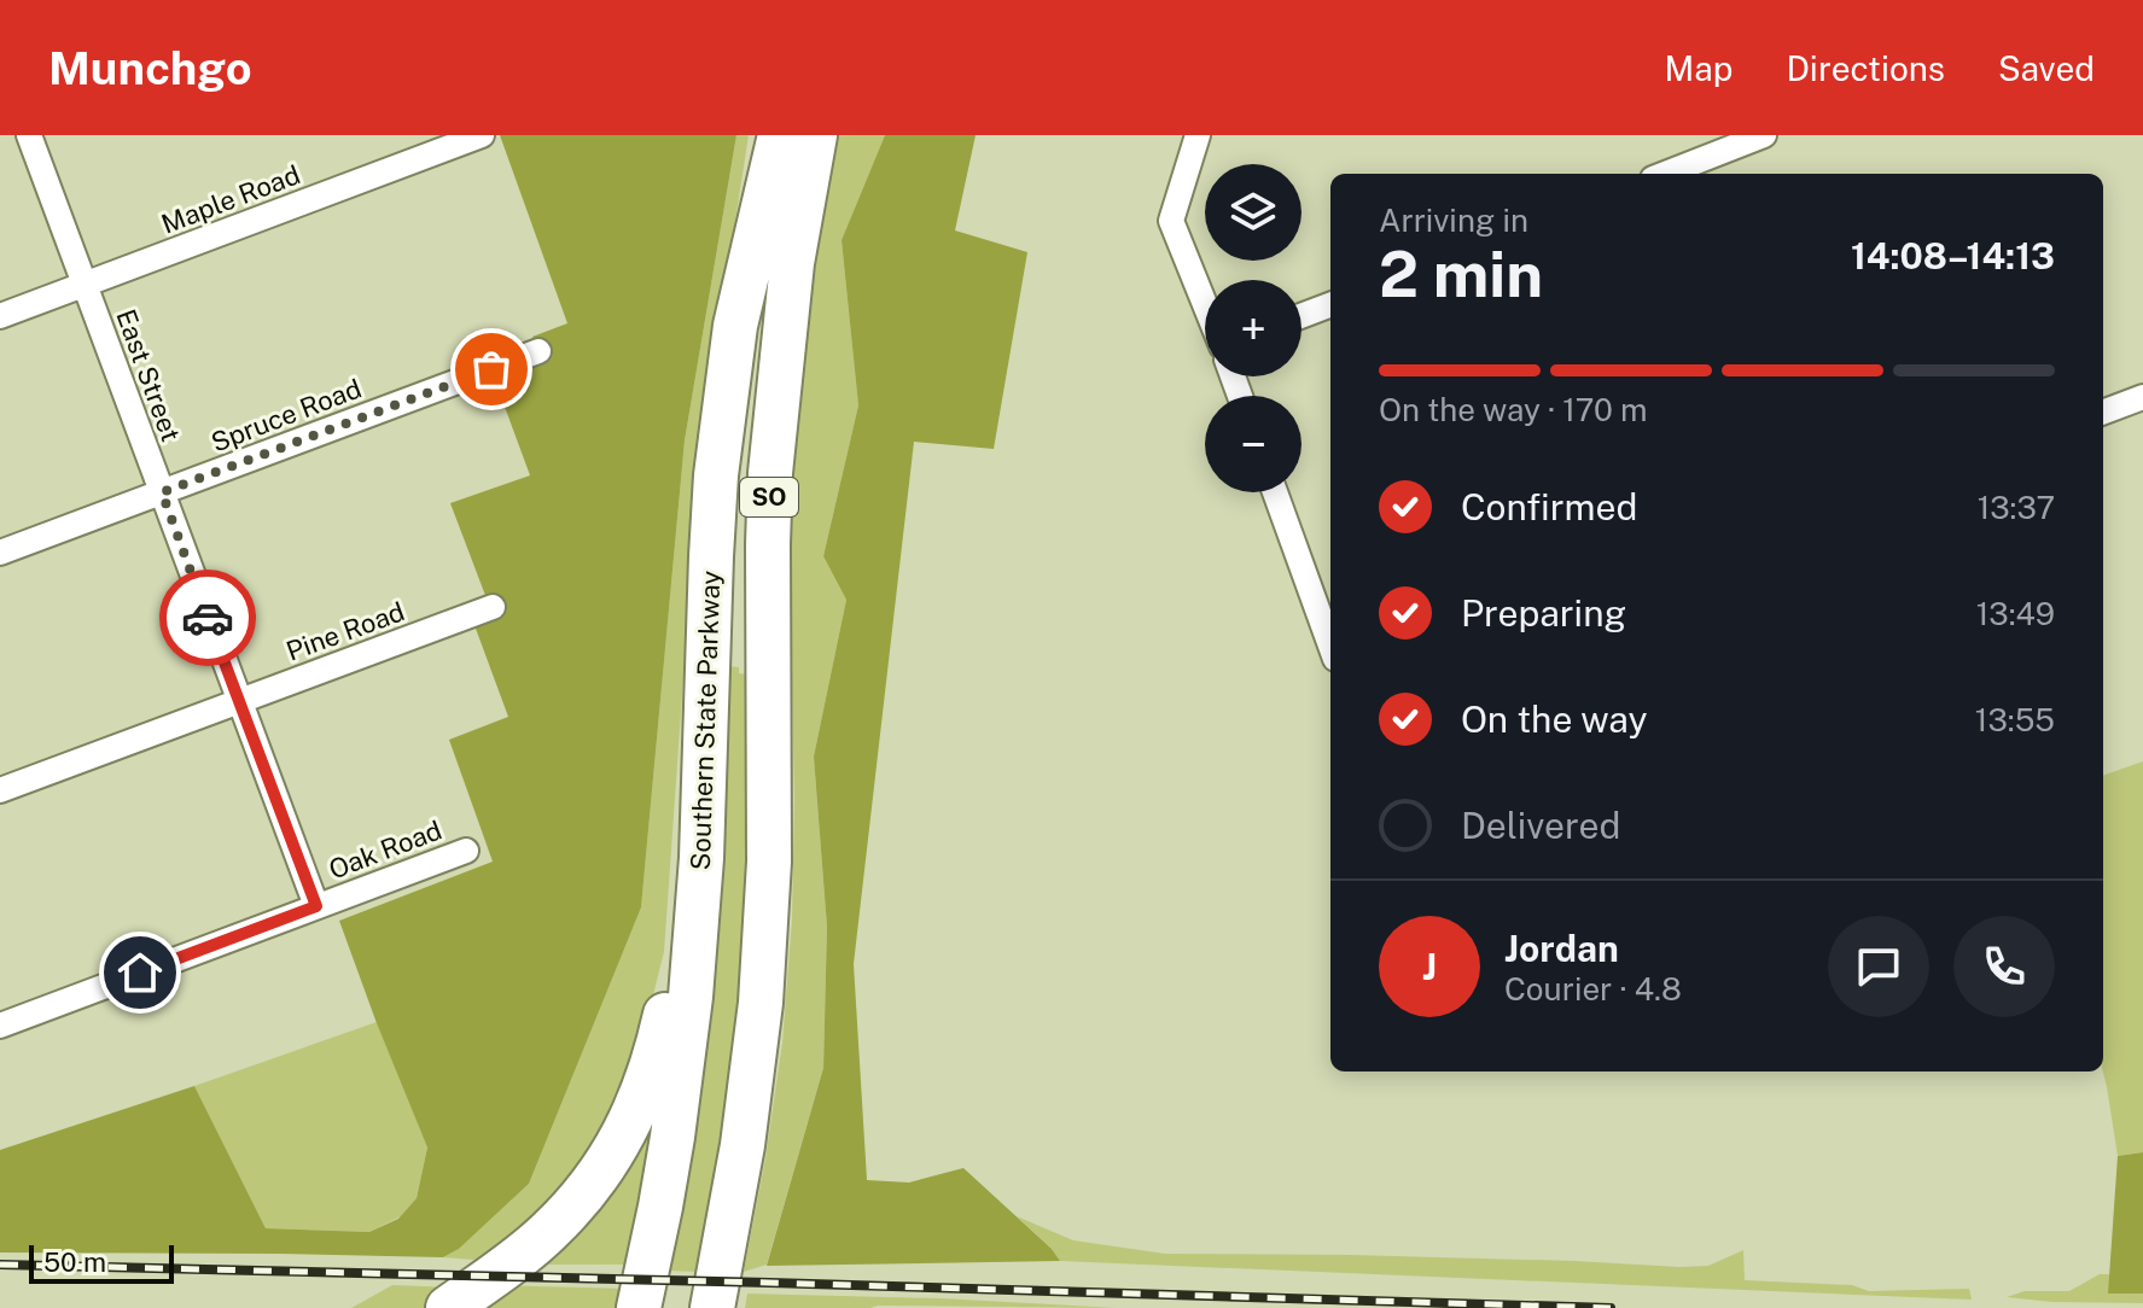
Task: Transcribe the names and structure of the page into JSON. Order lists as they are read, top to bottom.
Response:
{
  "streets": {
    "highway": ["SO", "Southern State Parkway"],
    "street": [
      "Maple Road",
      "East Street",
      "Spruce Road",
      "Pine Road",
      "Oak Road"
    ]
  },
  "crossings": [
    ["Maple Road", "East Street"],
    ["East Street", "Spruce Road"],
    ["East Street", "Pine Road"],
    ["East Street", "Oak Road"]
  ],
  "scale_bar": "50 m",
  "page": {
    "header": "Munchgo",
    "nav": ["Map", "Directions", "Saved"],
    "map_buttons": ["+", "−"],
    "heading": ["2 min", "Arriving in", "14:08–14:13"],
    "panel": ["Jordan", "Courier · 4.8"],
    "bar": "On the way · 170 m",
    "list": [
      ["Confirmed", "13:37"],
      ["Preparing", "13:49"],
      ["On the way", "13:55"],
      "Delivered"
    ],
    "round": "J",
    "scale": "50 m"
  }
}
